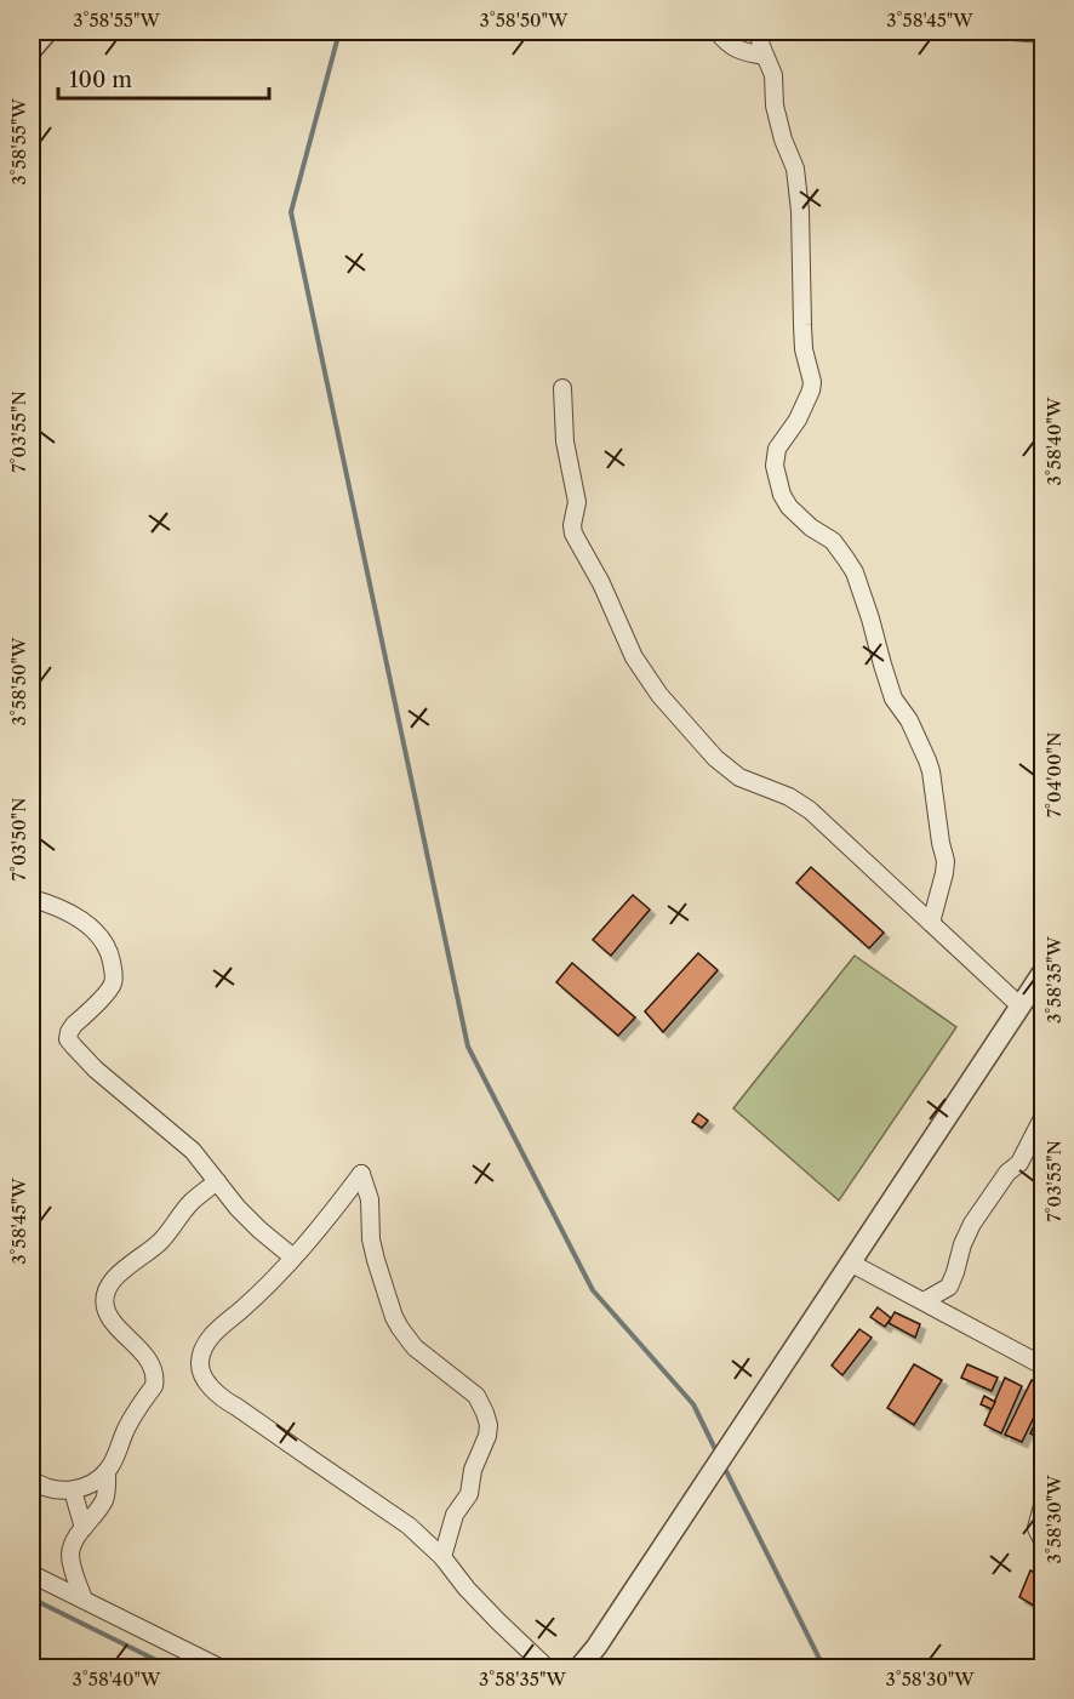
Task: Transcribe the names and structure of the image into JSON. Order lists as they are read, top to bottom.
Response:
{
  "scale_bar": "100 m",
  "coordinates": [
    "3°58'55\"W",
    "3°58'50\"W",
    "3°58'45\"W",
    "7°03'55\"N",
    "3°58'40\"W",
    "7°04'00\"N",
    "7°03'50\"N",
    "3°58'35\"W",
    "3°58'30\"W"
  ]
}
